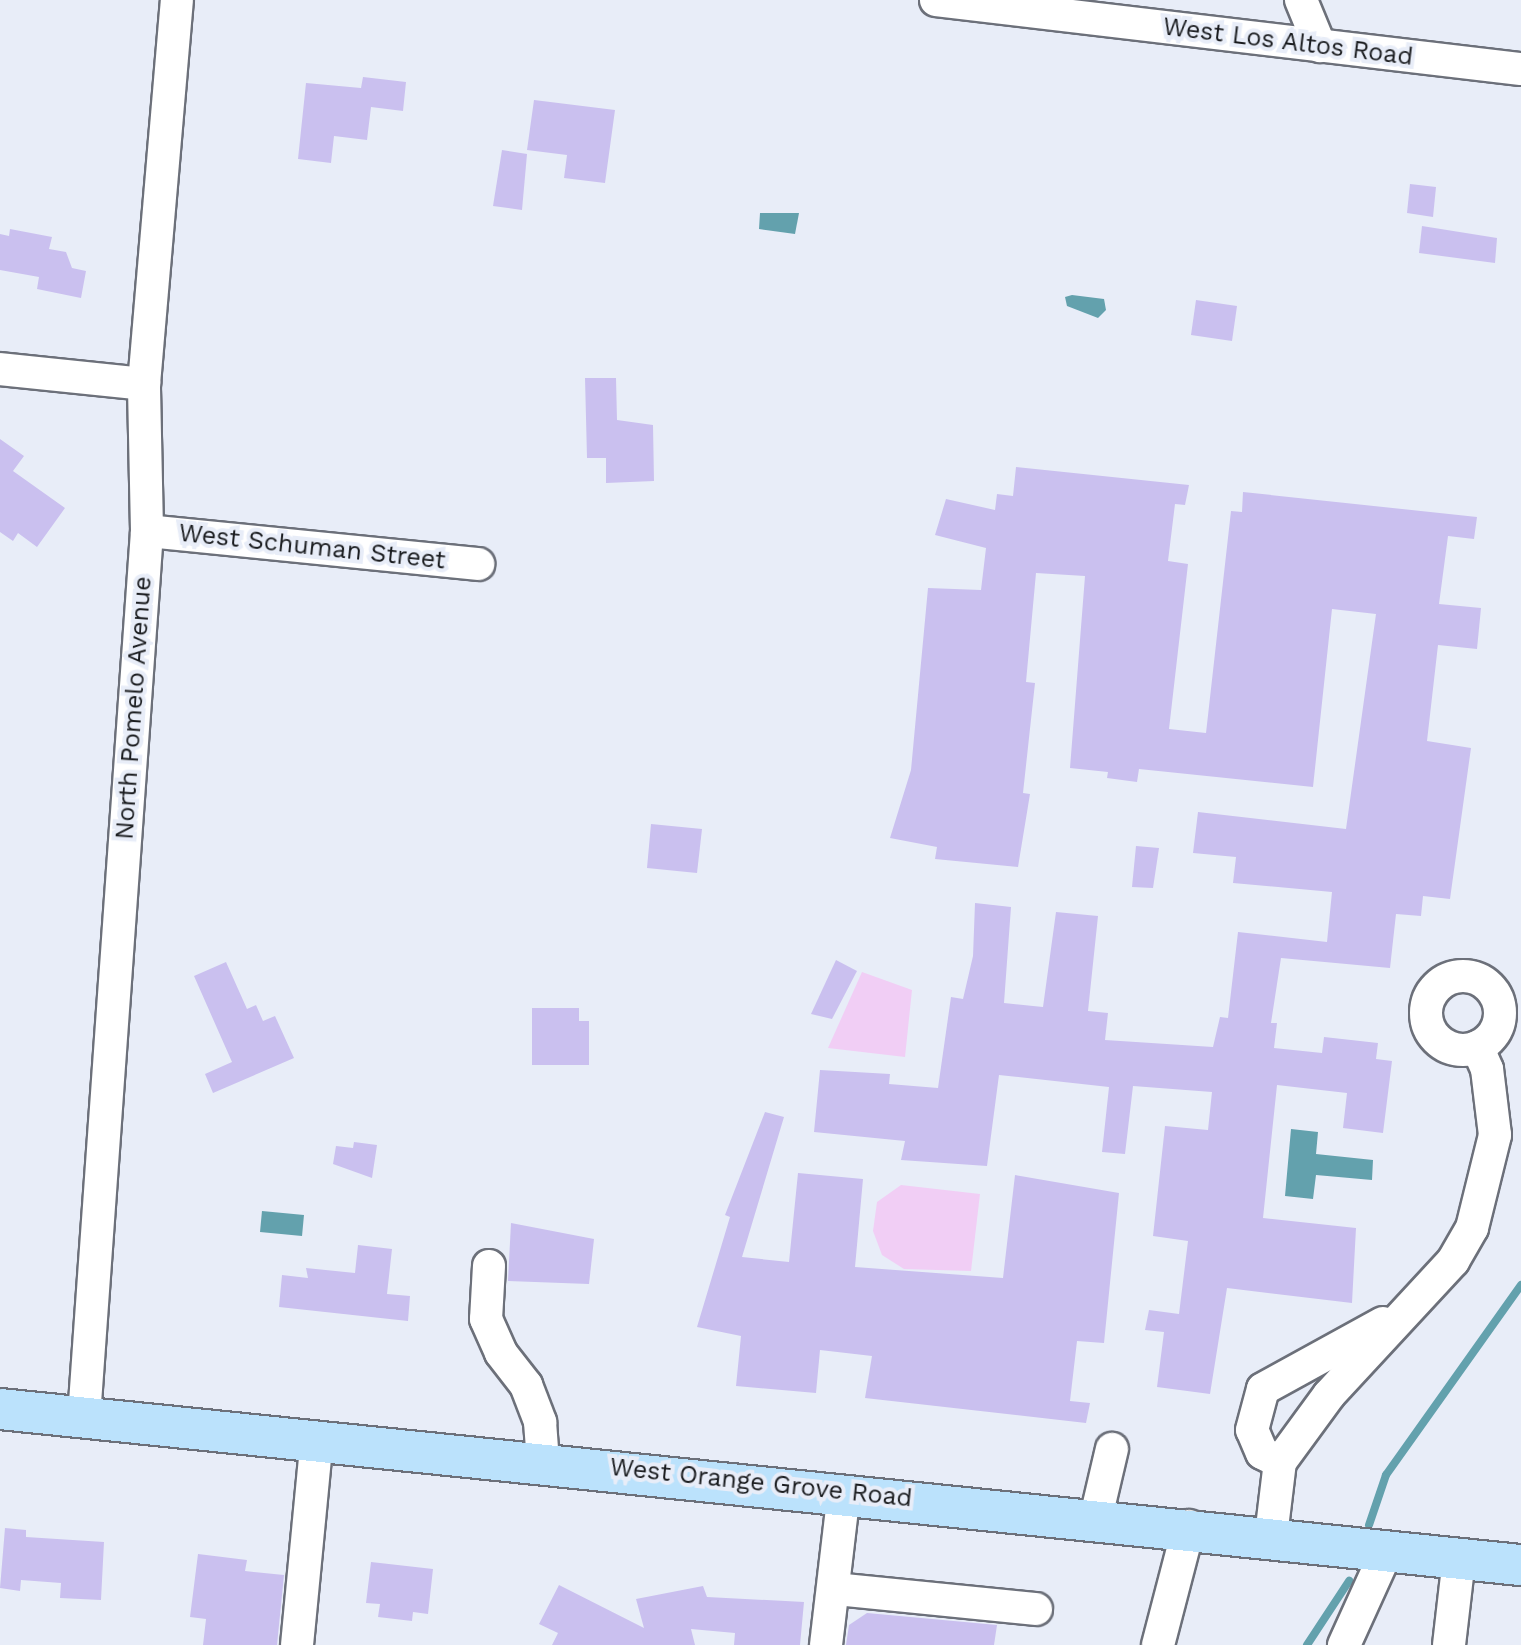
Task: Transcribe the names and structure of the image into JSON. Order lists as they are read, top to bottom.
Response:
{
  "streets": {
    "main road": ["West Orange Grove Road"],
    "street": ["West Los Altos Road", "West Schuman Street", "North Pomelo Avenue"]
  },
  "crossings": [
    ["West Schuman Street", "North Pomelo Avenue"],
    ["North Pomelo Avenue", "West Orange Grove Road"]
  ]
}
